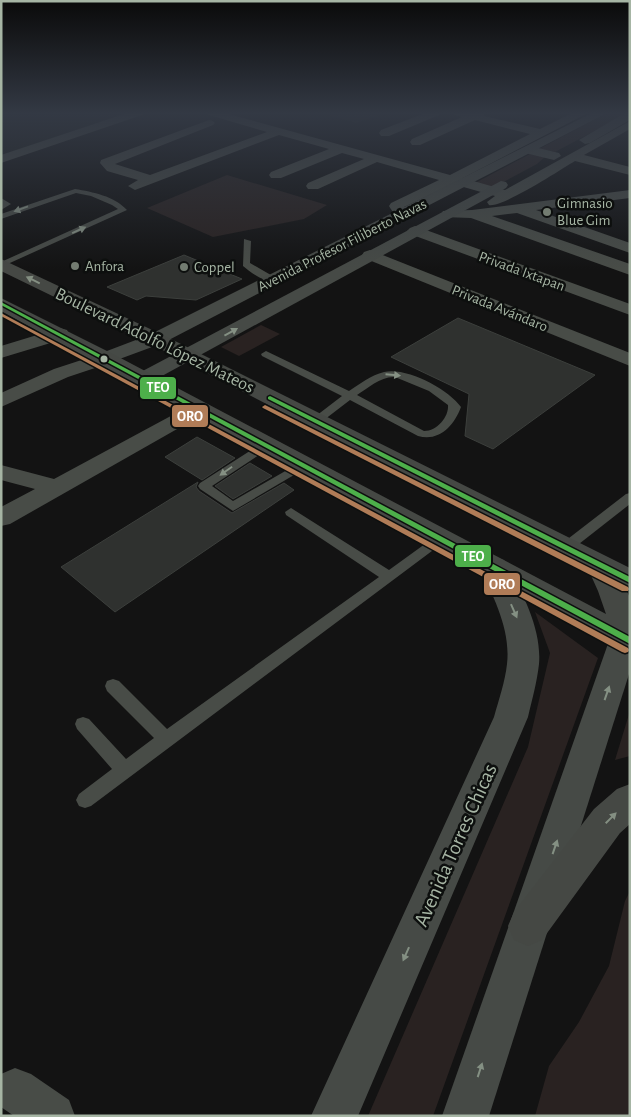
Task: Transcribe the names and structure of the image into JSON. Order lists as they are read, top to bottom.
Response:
{
  "streets": {
    "main road": ["Avenida Profesor Filiberto Navas", "Boulevard Adolfo López Mateos", "Avenida Torres Chicas"],
    "street": ["Privada Ixtapan", "Privada Avándaro"]
  },
  "crossings": [
    ["Avenida Profesor Filiberto Navas", "Privada Ixtapan"],
    ["Avenida Profesor Filiberto Navas", "Privada Avándaro"],
    ["Avenida Profesor Filiberto Navas", "Boulevard Adolfo López Mateos"],
    ["Boulevard Adolfo López Mateos", "Avenida Torres Chicas"]
  ],
  "places": ["Gimnasio Blue Gim", "Anfora", "Coppel"],
  "lines": ["transit line TEO", "transit line ORO"]
}
